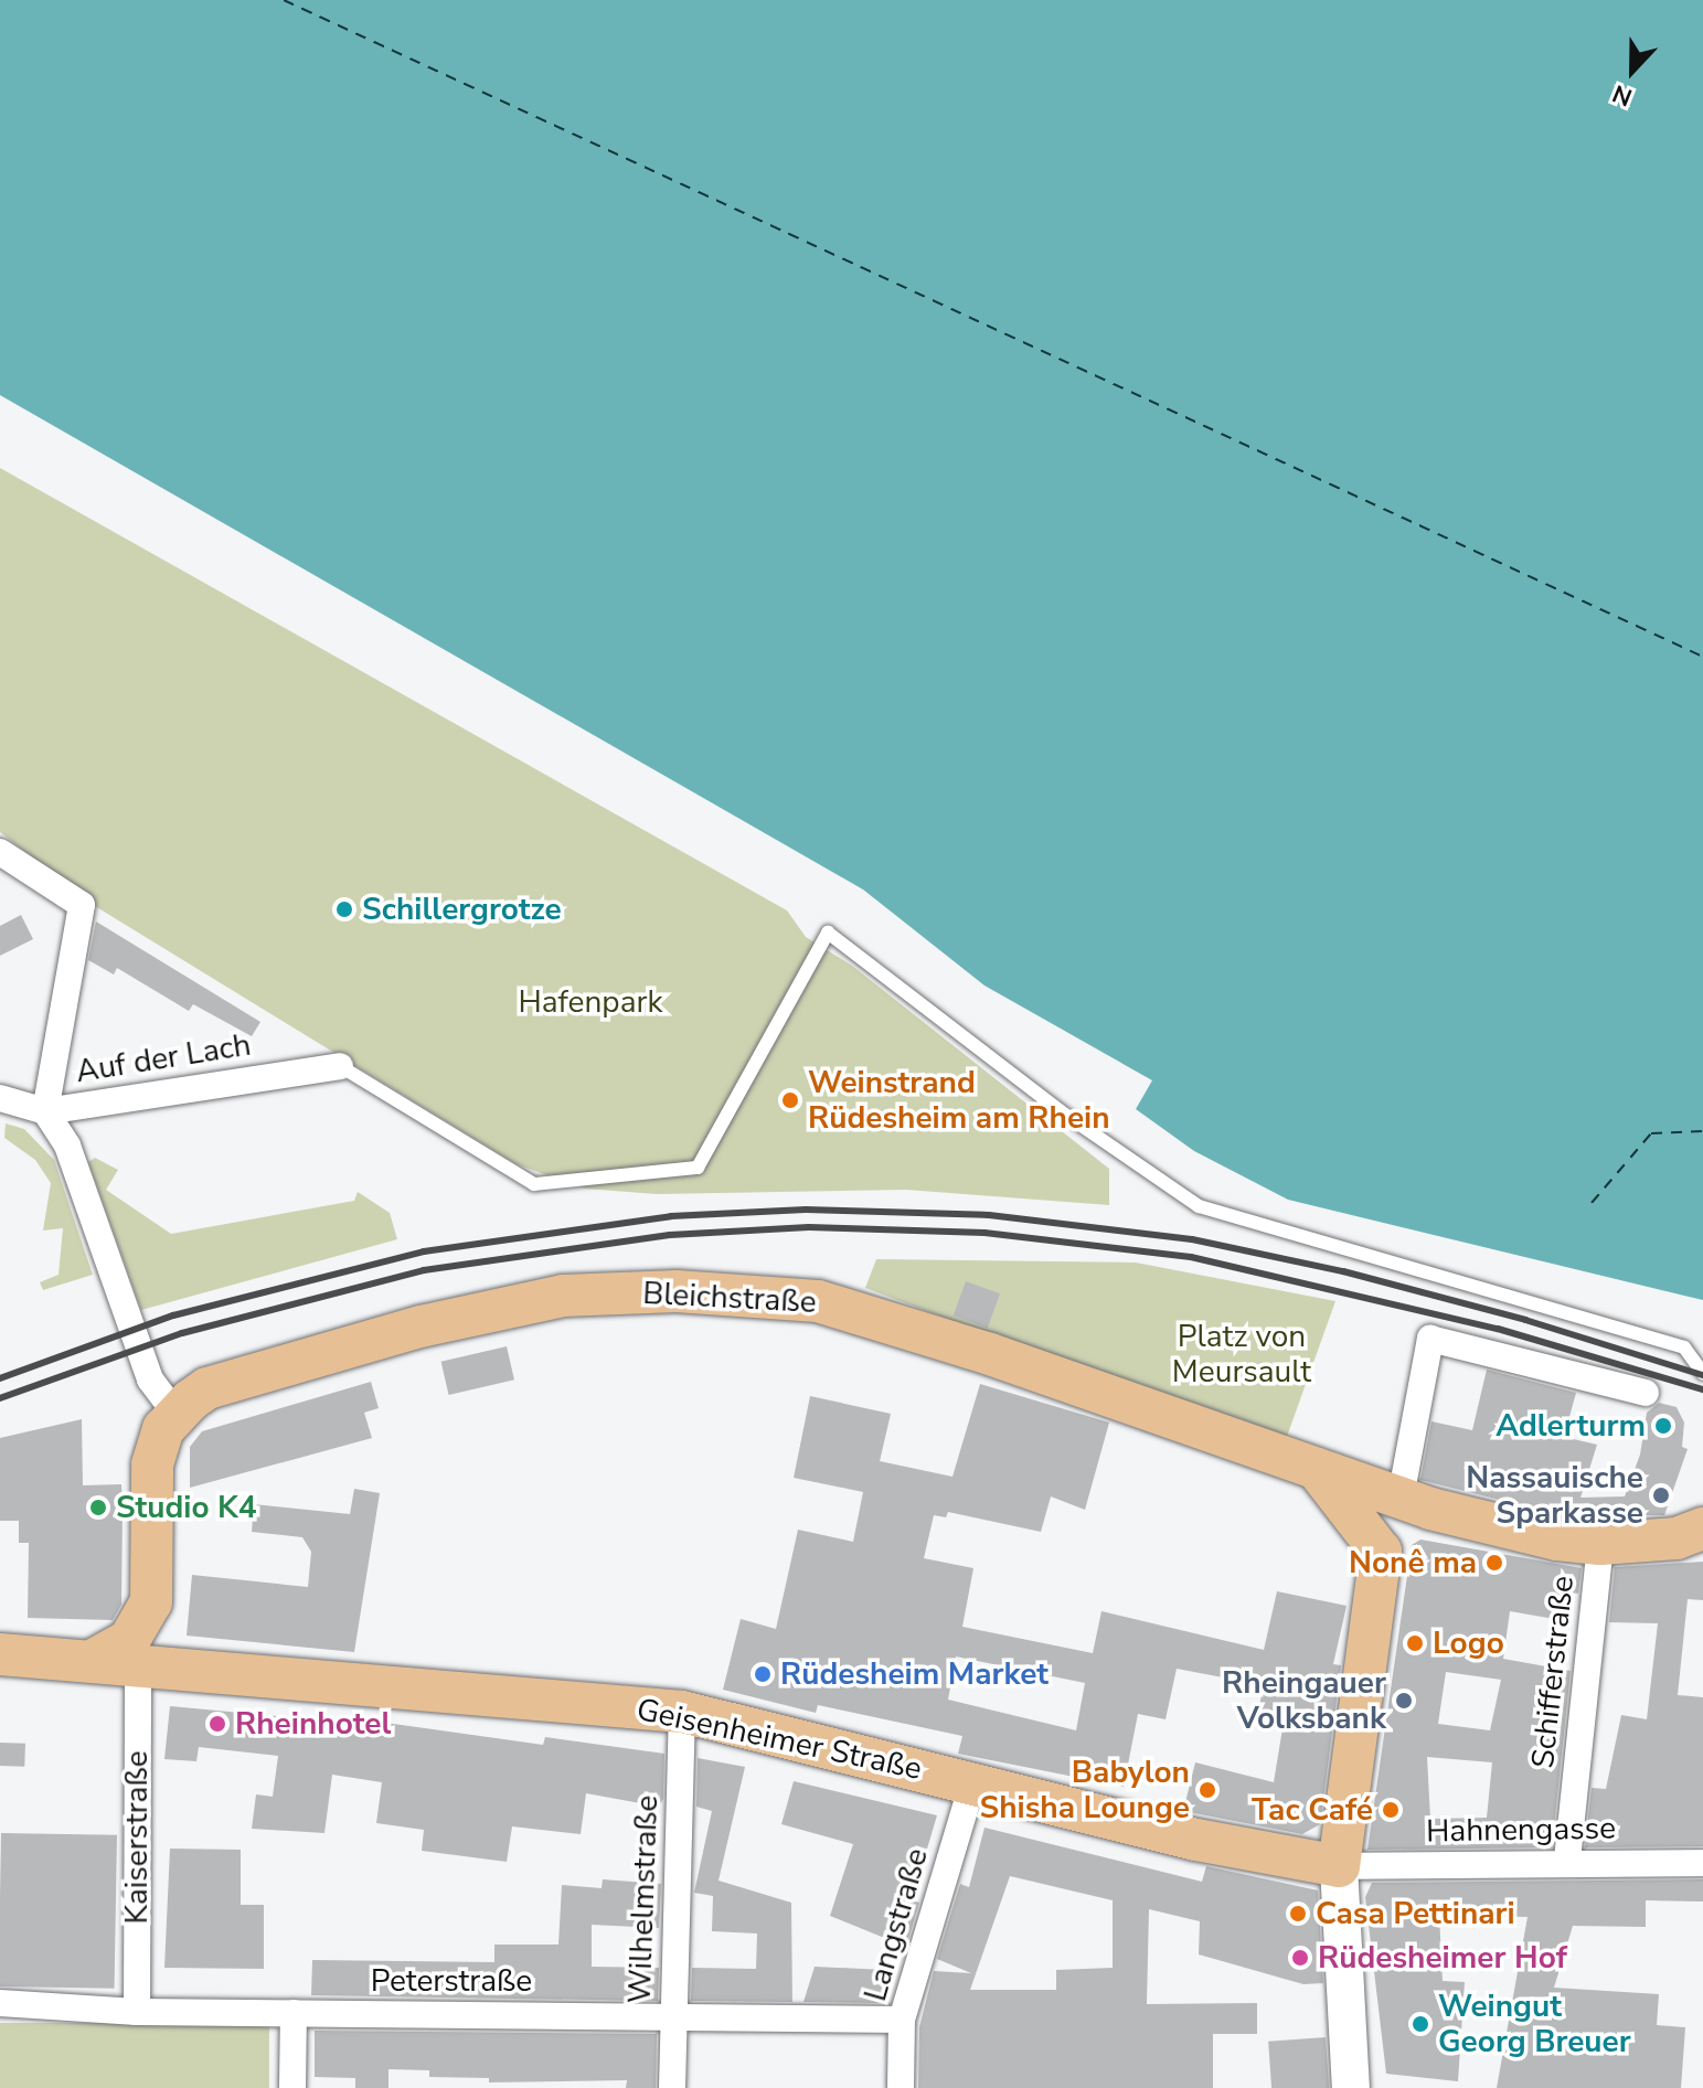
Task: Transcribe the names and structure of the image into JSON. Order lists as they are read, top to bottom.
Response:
{
  "streets": {
    "main road": ["Bleichstraße", "Geisenheimer Straße"],
    "street": [
      "Auf der Lach",
      "Schifferstraße",
      "Hahnengasse",
      "Kaiserstraße",
      "Wilhelmstraße",
      "Langstraße",
      "Peterstraße"
    ]
  },
  "crossings": [
    ["Bleichstraße", "Schifferstraße"],
    ["Schifferstraße", "Hahnengasse"],
    ["Geisenheimer Straße", "Hahnengasse"],
    ["Geisenheimer Straße", "Kaiserstraße"],
    ["Geisenheimer Straße", "Wilhelmstraße"],
    ["Geisenheimer Straße", "Langstraße"],
    ["Kaiserstraße", "Peterstraße"],
    ["Wilhelmstraße", "Peterstraße"],
    ["Langstraße", "Peterstraße"]
  ],
  "parks": ["Hafenpark", "Platz von Meursault"],
  "places": [
    "Schillergrotze",
    "Weinstrand Rüdesheim am Rhein",
    "Adlerturm",
    "Nassauische Sparkasse",
    "Studio K4",
    "Nonê ma",
    "Logo",
    "Rüdesheim Market",
    "Rheingauer Volksbank",
    "Rheinhotel",
    "Babylon Shisha Lounge",
    "Tac Café",
    "Casa Pettinari",
    "Rüdesheimer Hof",
    "Weingut Georg Breuer"
  ],
  "north": "bottom"
}
